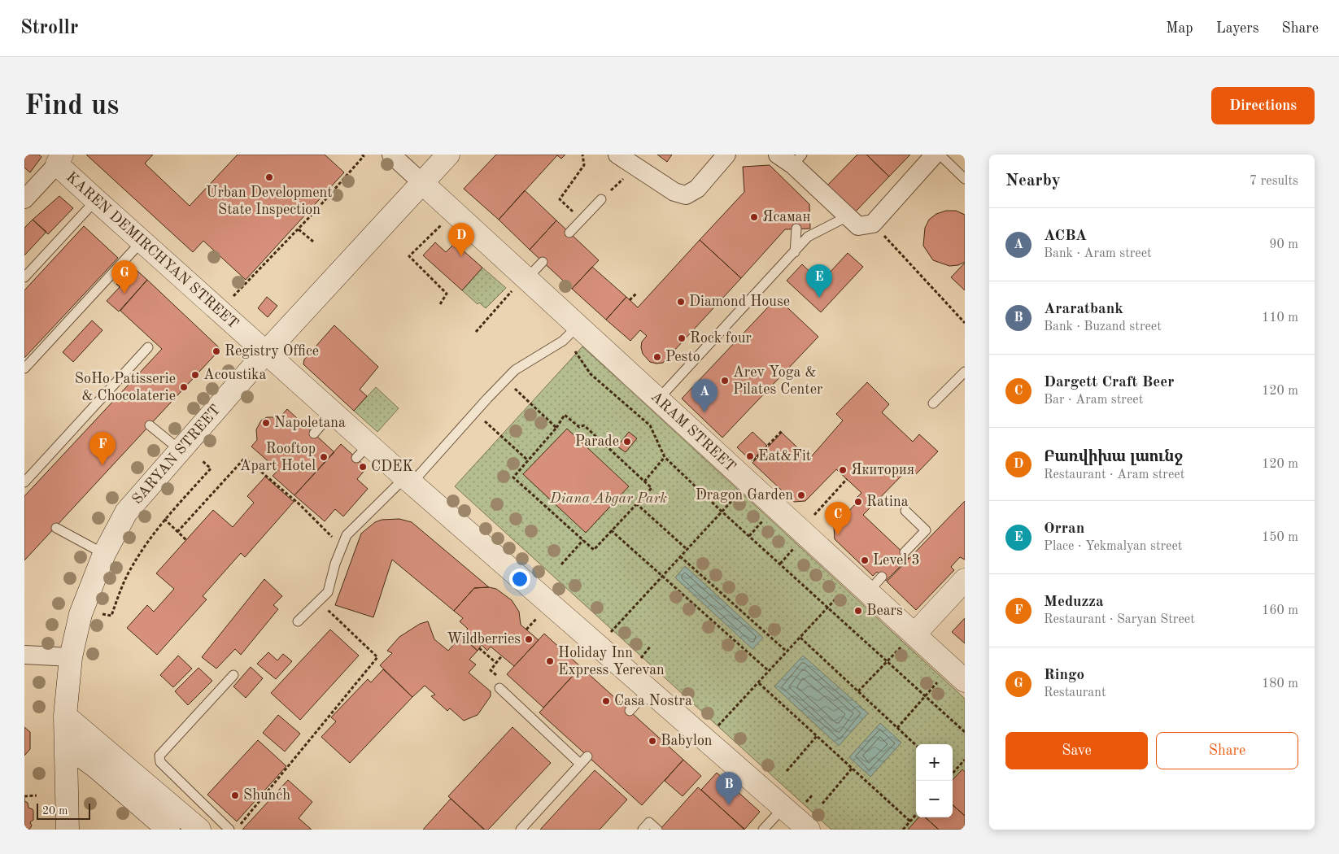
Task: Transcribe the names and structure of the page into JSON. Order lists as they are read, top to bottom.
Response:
{
  "streets": {
    "street": ["KAREN DEMIRCHYAN STREET", "ARAM STREET", "SARYAN STREET"]
  },
  "crossings": [
    ["KAREN DEMIRCHYAN STREET", "SARYAN STREET"],
    ["ARAM STREET", "SARYAN STREET"]
  ],
  "parks": ["Diana Abgar Park"],
  "places": [
    "Urban Development State Inspection",
    "Ясаман",
    "Diamond House",
    "Rock four",
    "Registry Office",
    "Pesto",
    "Acoustika",
    "Arev Yoga & Pilates Center",
    "SoHo Patisserie & Chocolaterie",
    "Napoletana",
    "Parade",
    "Eat&Fit",
    "Rooftop Apart Hotel",
    "CDEK",
    "Якитория",
    "Dragon Garden",
    "Ratina",
    "Level 3",
    "Bears",
    "Wildberries",
    "Holiday Inn Express Yerevan",
    "Casa Nostra",
    "Babylon",
    "Shunch"
  ],
  "scale_bar": "20 m",
  "page": {
    "header": "Strollr",
    "nav": ["Map", "Layers", "Share"],
    "buttons": [
      "Directions",
      ["Save", "Share"]
    ],
    "title": "Find us",
    "heading": ["Nearby", "7 results"],
    "list": [
      {
        "mark": "A",
        "name": "ACBA",
        "note": "Bank · Aram street",
        "value": "90 m"
      },
      {
        "mark": "B",
        "name": "Araratbank",
        "note": "Bank · Buzand street",
        "value": "110 m"
      },
      {
        "mark": "C",
        "name": "Dargett Craft Beer",
        "note": "Bar · Aram street",
        "value": "120 m"
      },
      {
        "mark": "D",
        "name": "Բառվիխա լաունջ",
        "note": "Restaurant · Aram street",
        "value": "120 m"
      },
      {
        "mark": "E",
        "name": "Orran",
        "note": "Place · Yekmalyan street",
        "value": "150 m"
      },
      {
        "mark": "F",
        "name": "Meduzza",
        "note": "Restaurant · Saryan Street",
        "value": "160 m"
      },
      {
        "mark": "G",
        "name": "Ringo",
        "note": "Restaurant",
        "value": "180 m"
      }
    ],
    "pins": [
      "D",
      "G",
      "E",
      "A",
      "F",
      "C",
      "B"
    ],
    "map_buttons": ["+", "−"],
    "scale": "20 m"
  }
}
